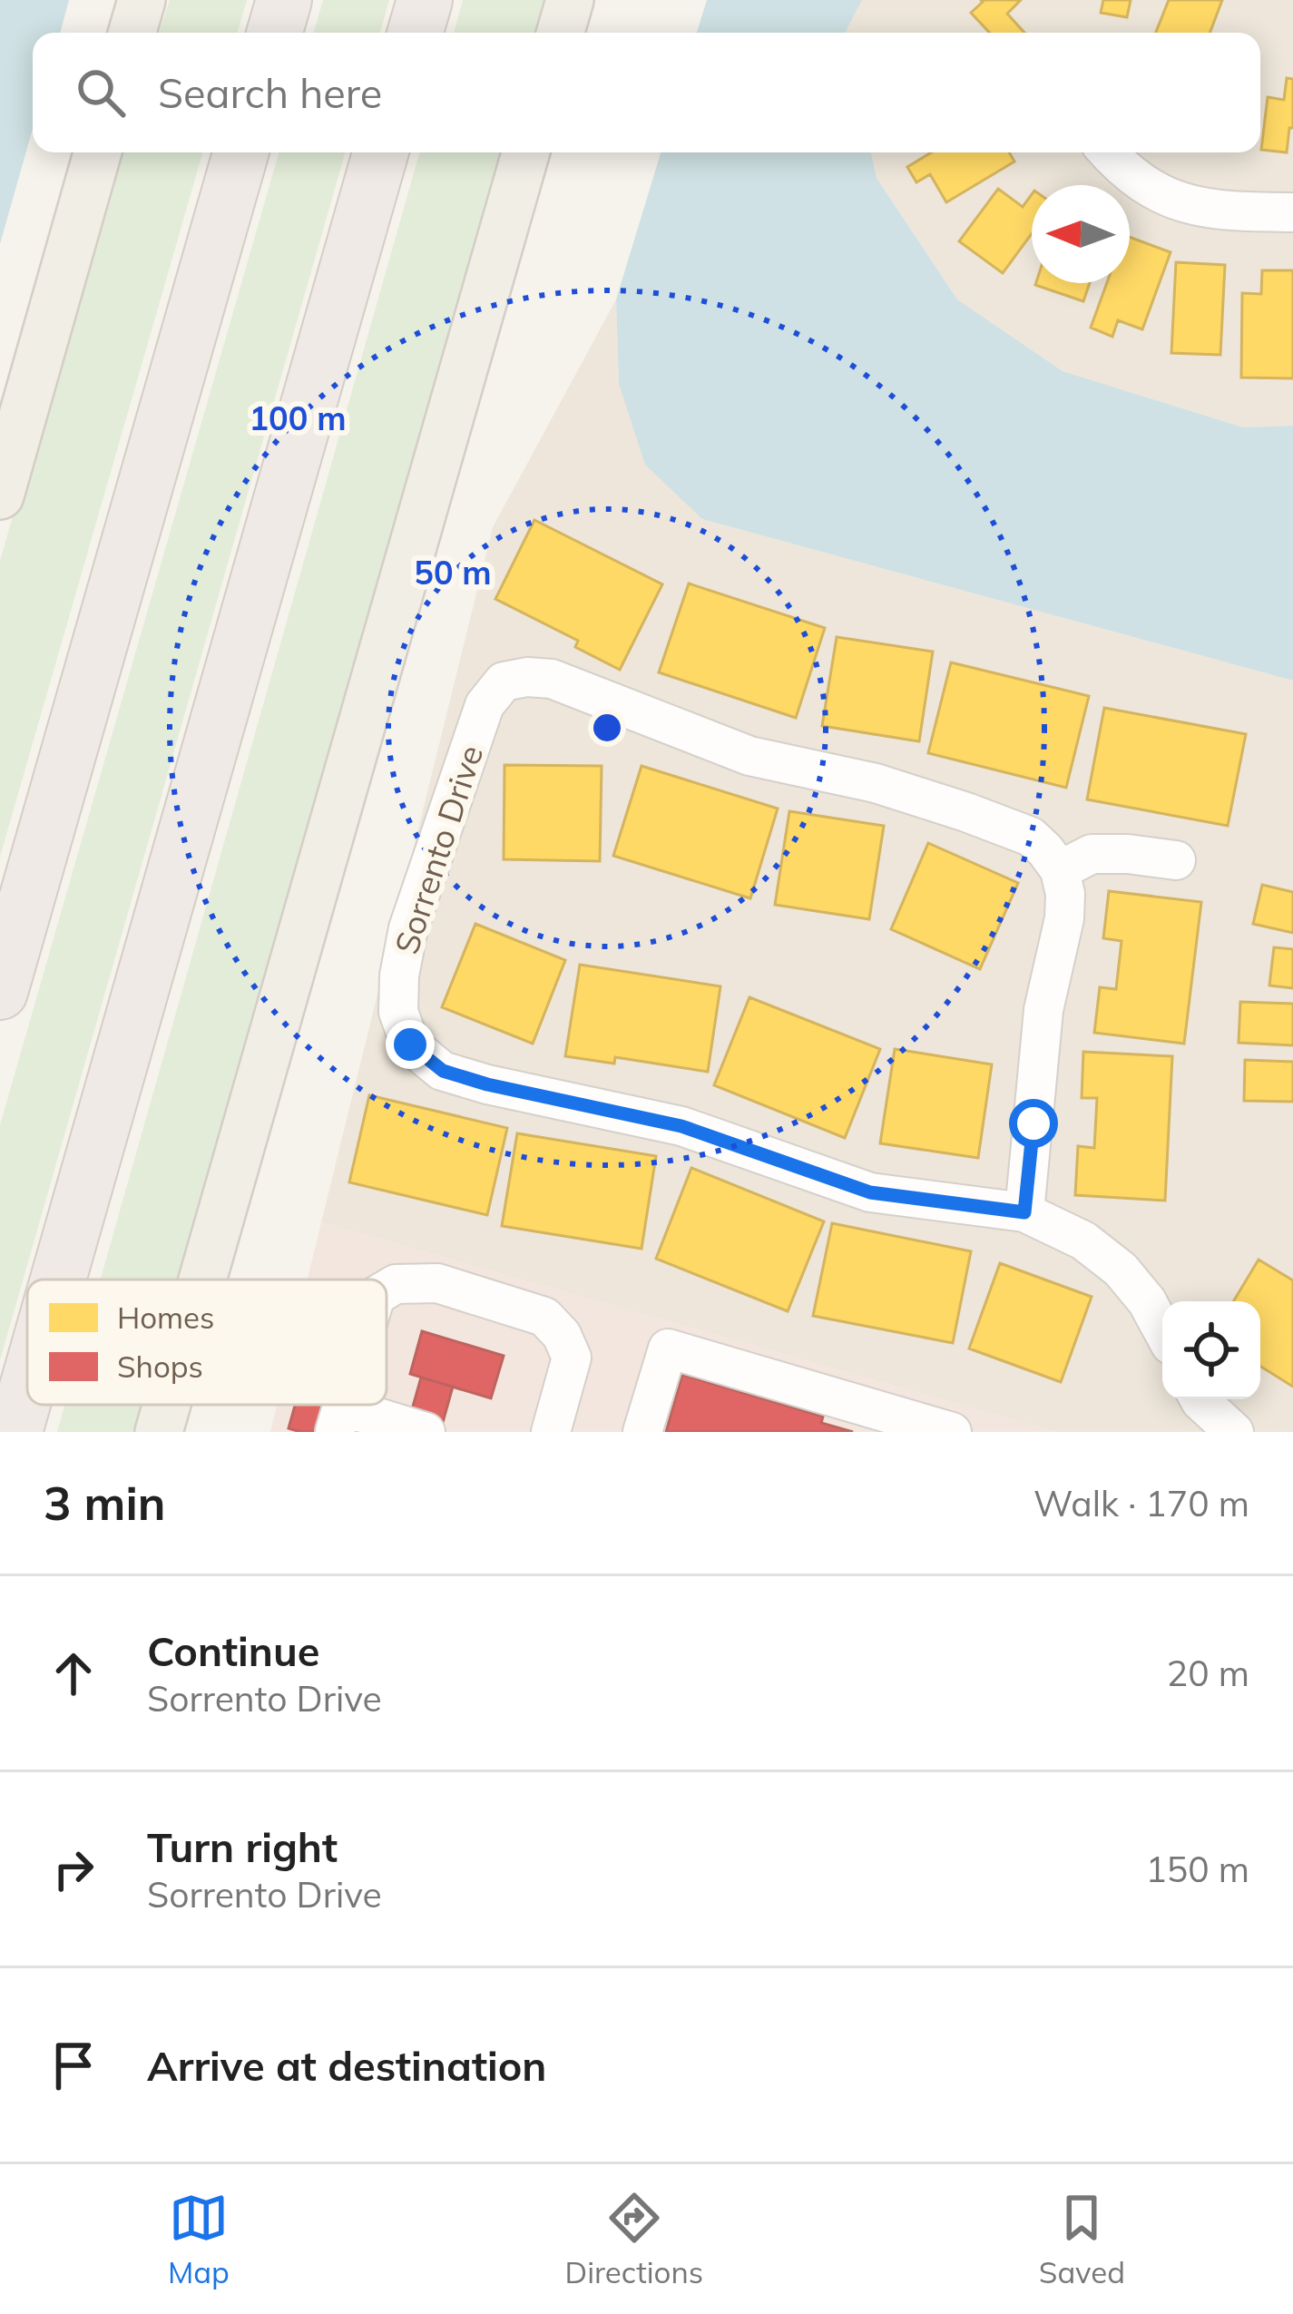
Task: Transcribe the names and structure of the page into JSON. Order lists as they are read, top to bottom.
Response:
{
  "streets": {
    "street": ["Sorrento Drive"]
  },
  "legend": ["Homes", "Shops"],
  "north": "left",
  "page": {
    "search": "Search here",
    "heading": ["3 min", "Walk · 170 m"],
    "list": [
      ["Continue", "Sorrento Drive", "20 m"],
      ["Turn right", "Sorrento Drive", "150 m"],
      "Arrive at destination"
    ],
    "nav": ["Map", "Directions", "Saved"]
  },
  "rings": ["100 m", "50 m"]
}
